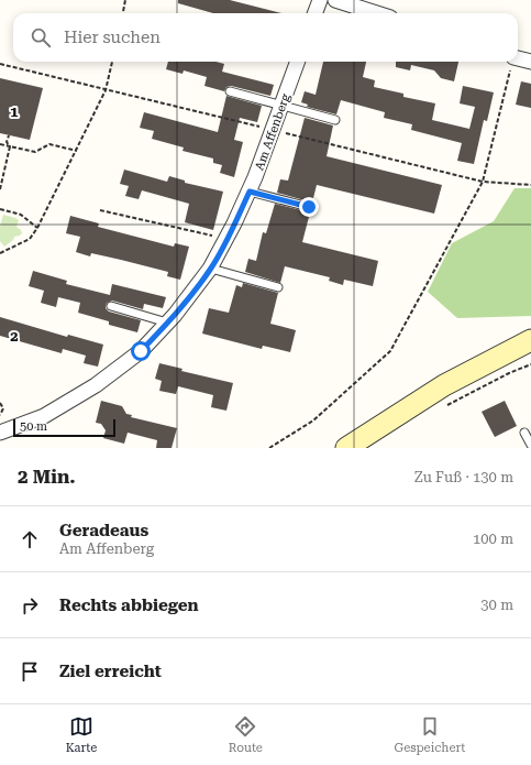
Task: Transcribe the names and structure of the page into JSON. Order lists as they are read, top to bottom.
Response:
{
  "streets": {
    "street": ["Am Affenberg"]
  },
  "scale_bar": "50 m",
  "page": {
    "search": "Hier suchen",
    "scale": "50 m",
    "heading": ["2 Min.", "Zu Fuß · 130 m"],
    "list": [
      ["Geradeaus", "Am Affenberg", "100 m"],
      ["Rechts abbiegen", "30 m"],
      "Ziel erreicht"
    ],
    "nav": ["Karte", "Route", "Gespeichert"]
  },
  "grid": {
    "rows": ["1", "2"]
  }
}
